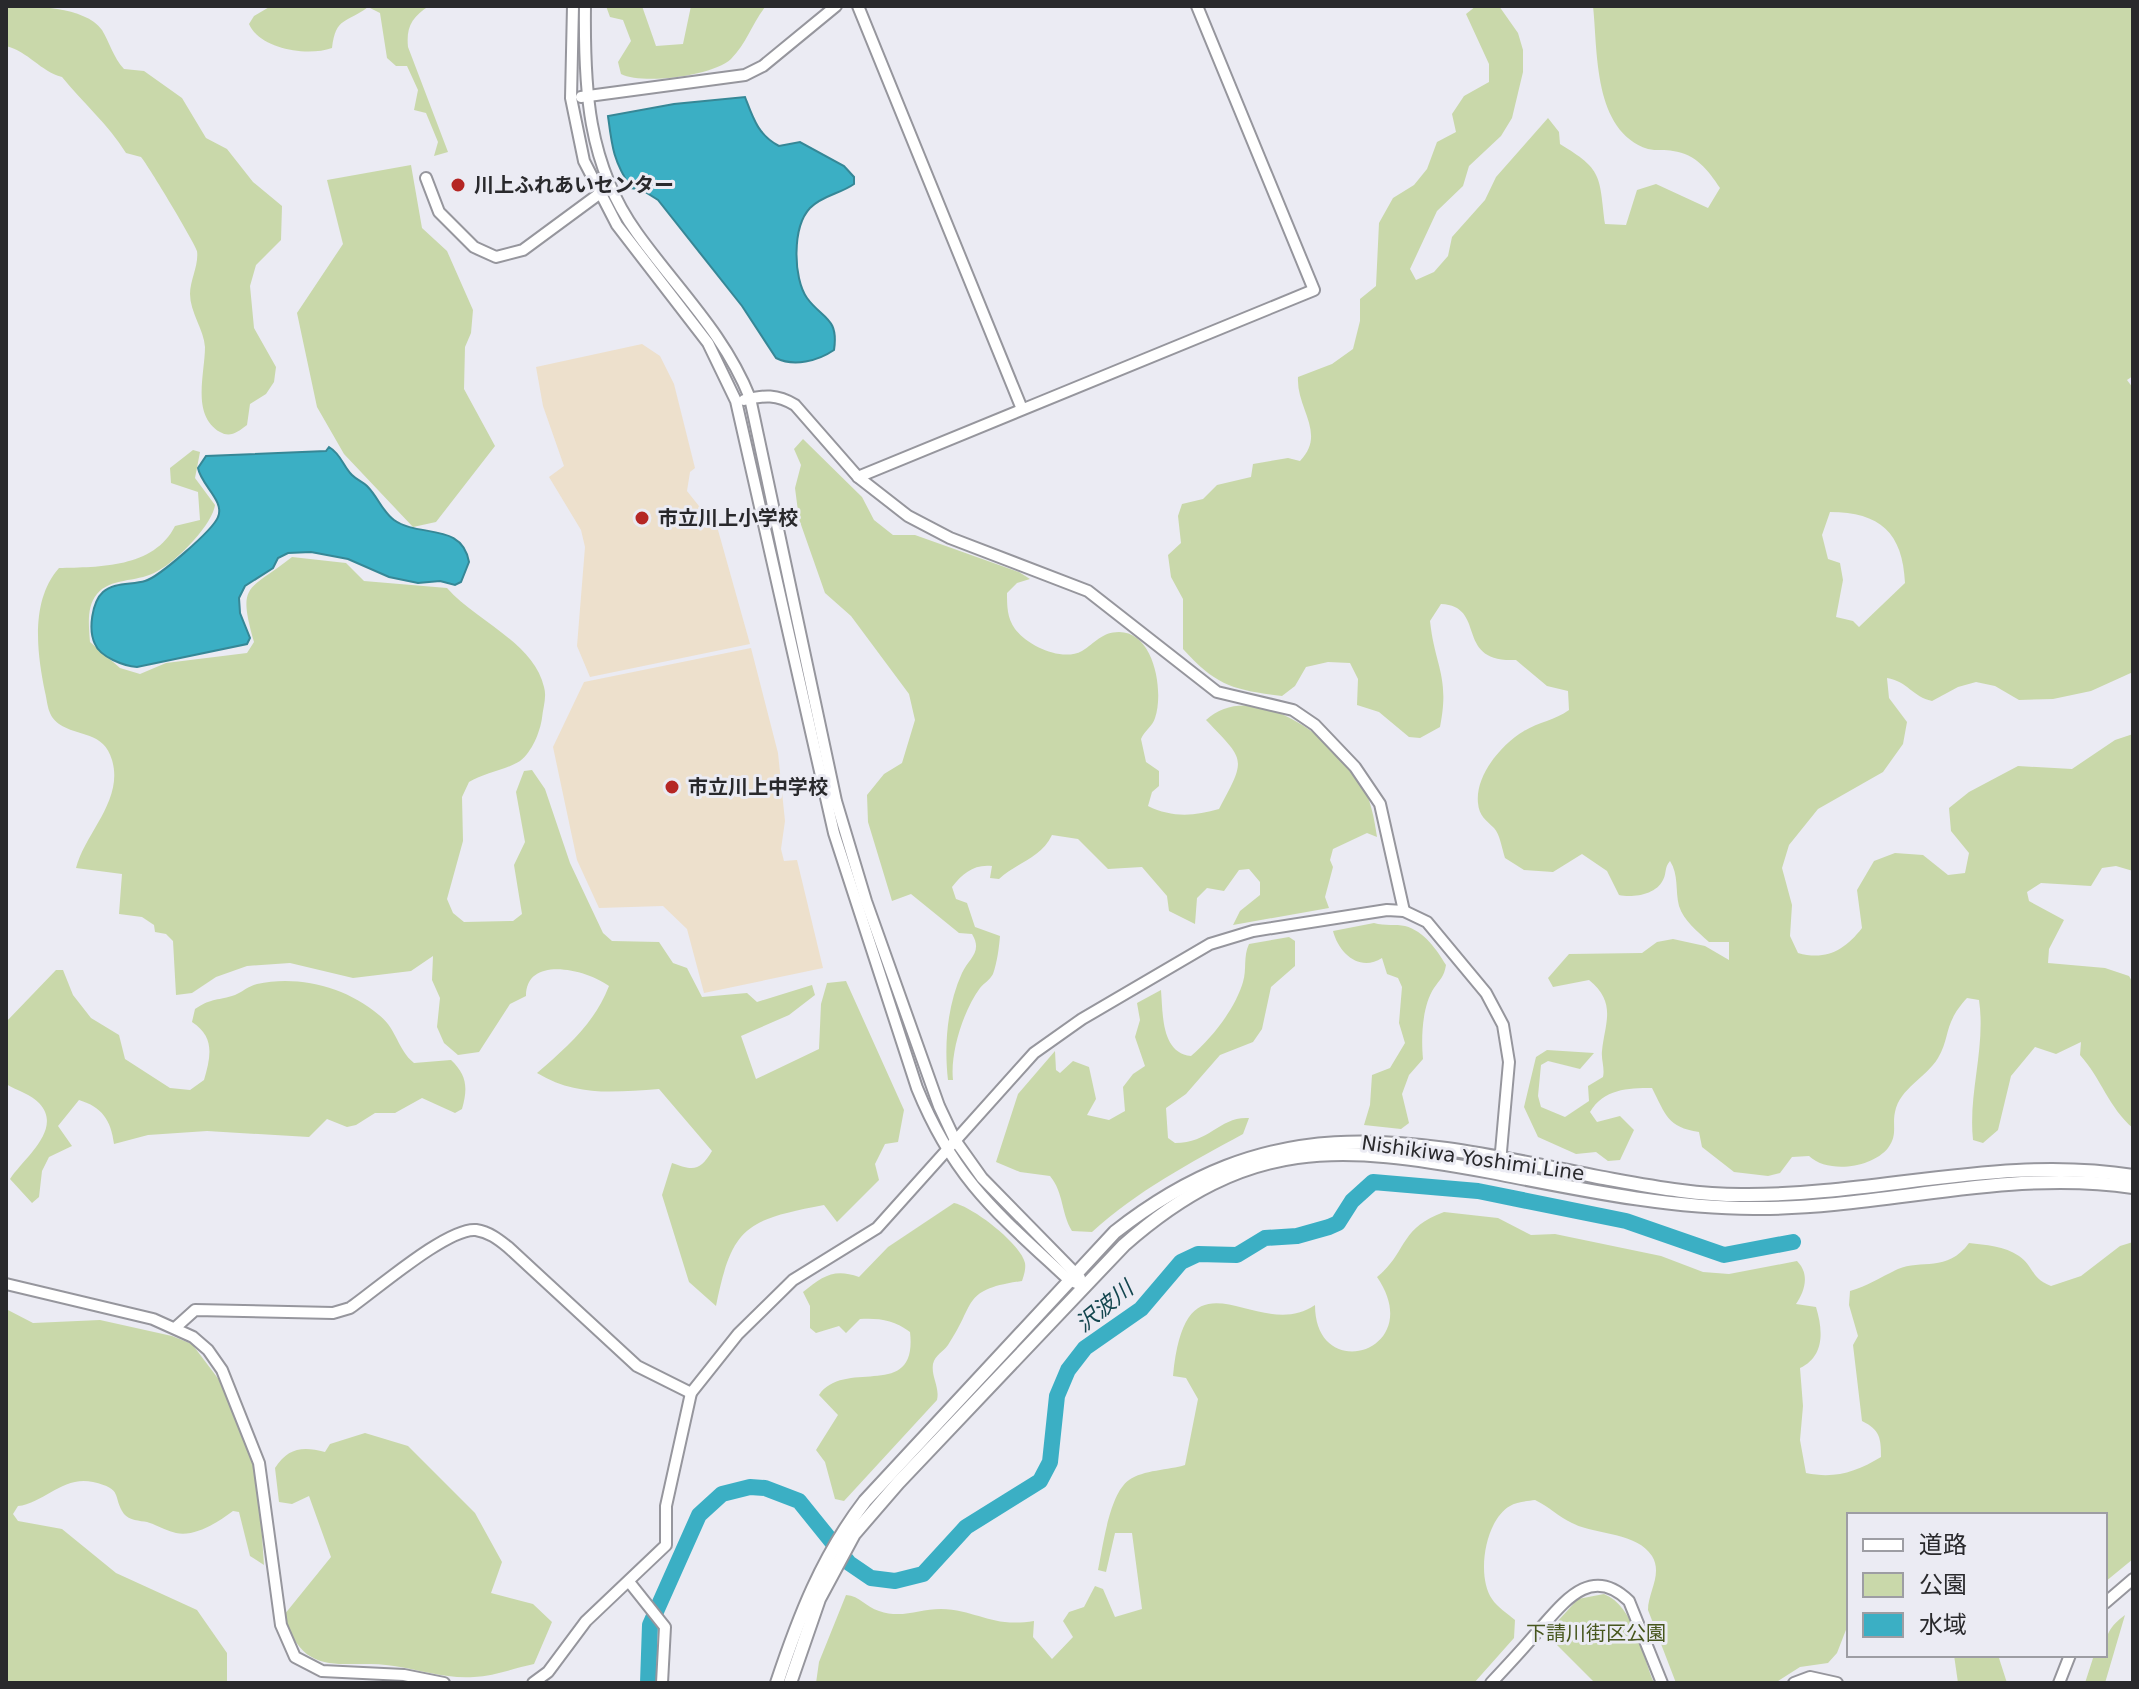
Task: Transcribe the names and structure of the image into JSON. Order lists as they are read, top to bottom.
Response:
{
  "streets": {
    "main road": ["Nishikiwa Yoshimi Line"]
  },
  "water": ["沢波川"],
  "parks": ["下請川街区公園"],
  "places": ["川上ふれあいセンター", "市立川上小学校", "市立川上中学校"],
  "legend": ["道路", "公園", "水域"]
}
